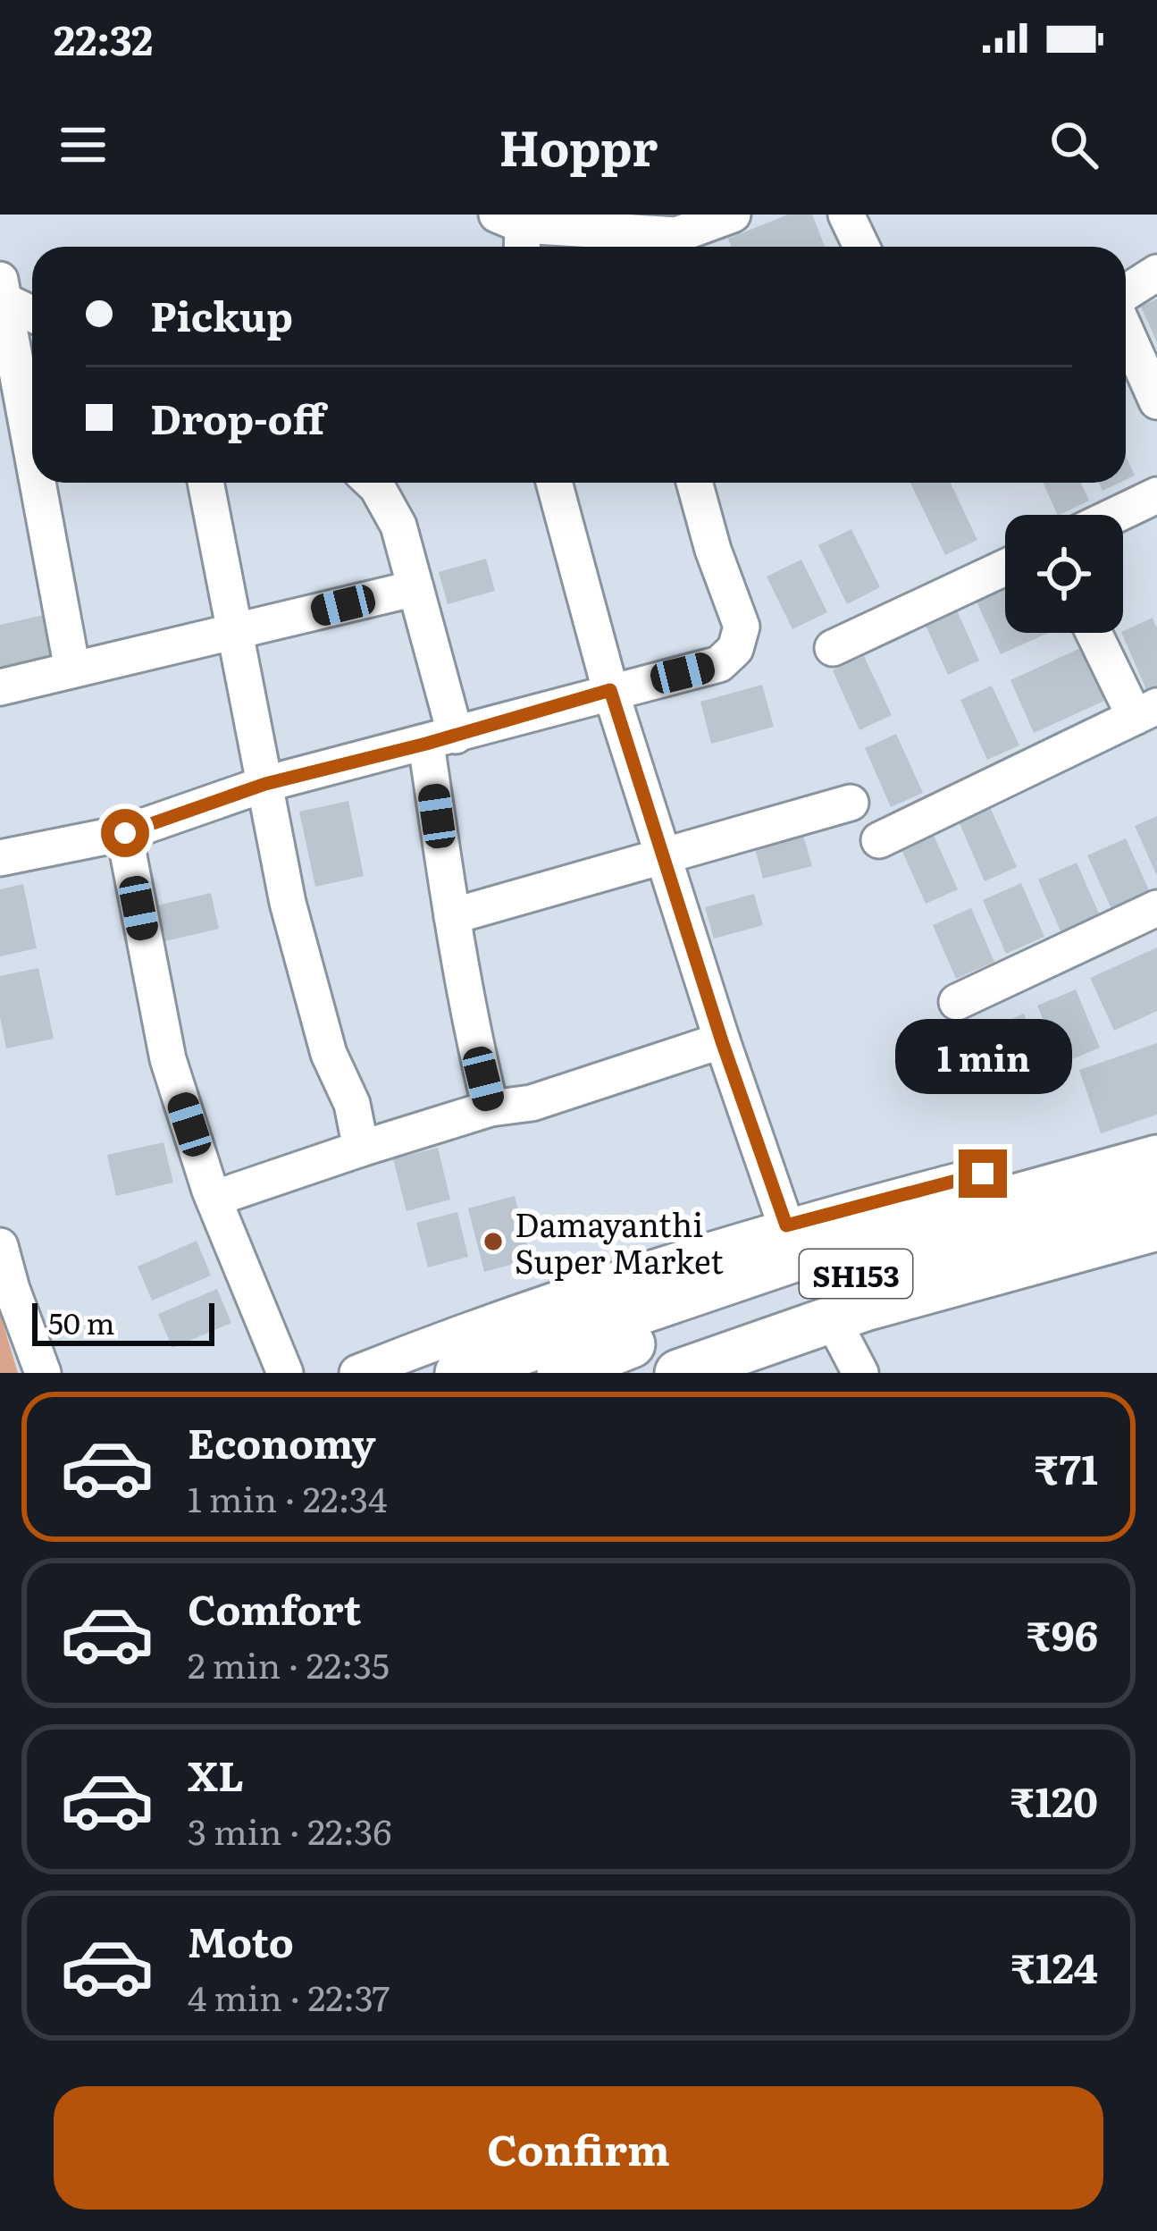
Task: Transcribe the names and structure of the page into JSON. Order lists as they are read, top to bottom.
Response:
{
  "streets": {
    "main road": ["SH153"]
  },
  "places": ["Damayanthi Super Market"],
  "scale_bar": "50 m",
  "page": {
    "status": "22:32",
    "header": "Hoppr",
    "banner": ["Pickup", "Drop-off"],
    "bubble": "1 min",
    "scale": "50 m",
    "list": [
      {
        "name": "Economy",
        "note": "1 min · 22:34",
        "value": "₹71"
      },
      {
        "name": "Comfort",
        "note": "2 min · 22:35",
        "value": "₹96"
      },
      {
        "name": "XL",
        "note": "3 min · 22:36",
        "value": "₹120"
      },
      {
        "name": "Moto",
        "note": "4 min · 22:37",
        "value": "₹124"
      }
    ],
    "buttons": "Confirm"
  }
}
